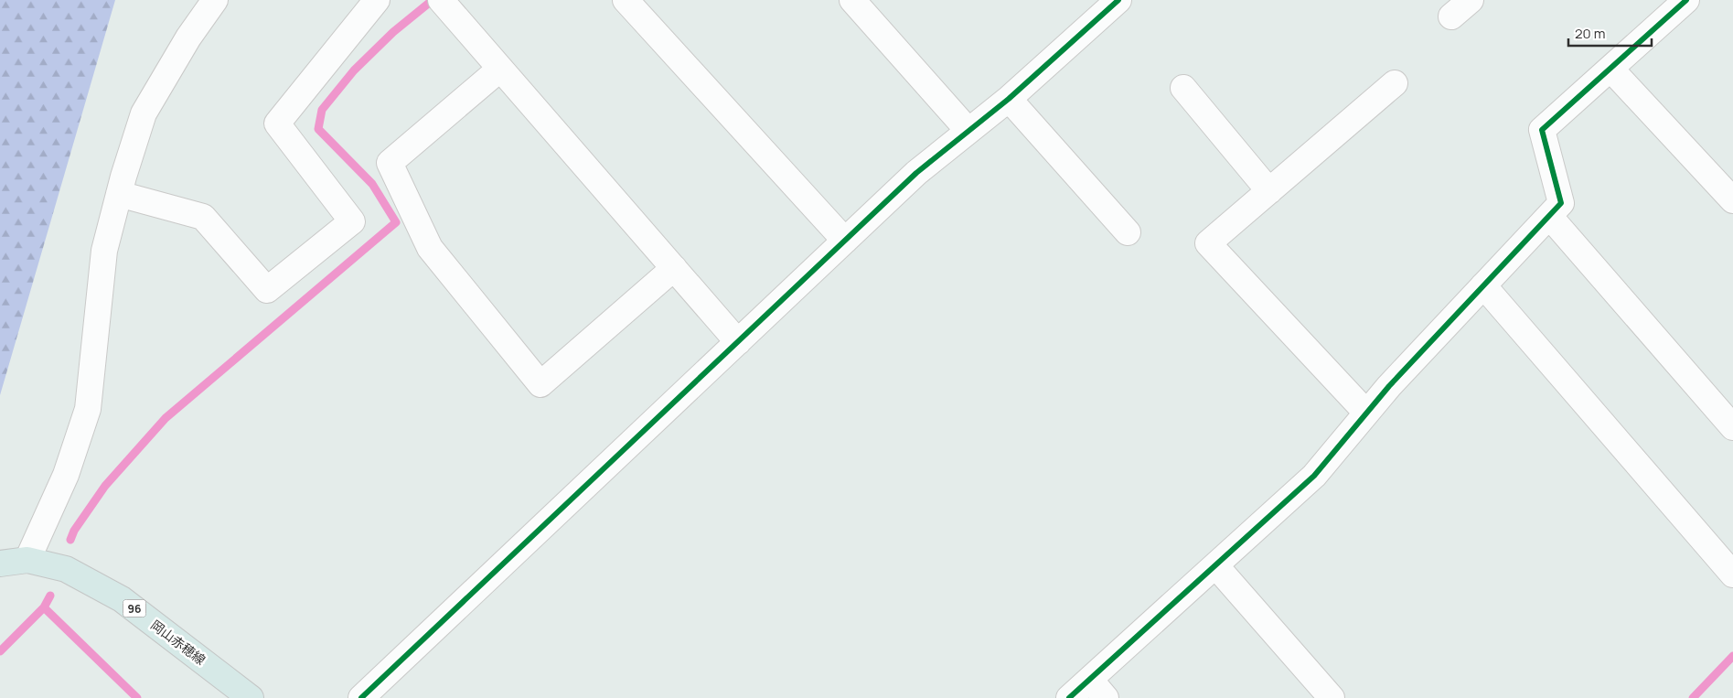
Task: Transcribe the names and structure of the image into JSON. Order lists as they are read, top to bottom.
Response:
{
  "streets": {
    "main road": ["96", "岡山赤穂線"]
  },
  "scale_bar": "20 m"
}
